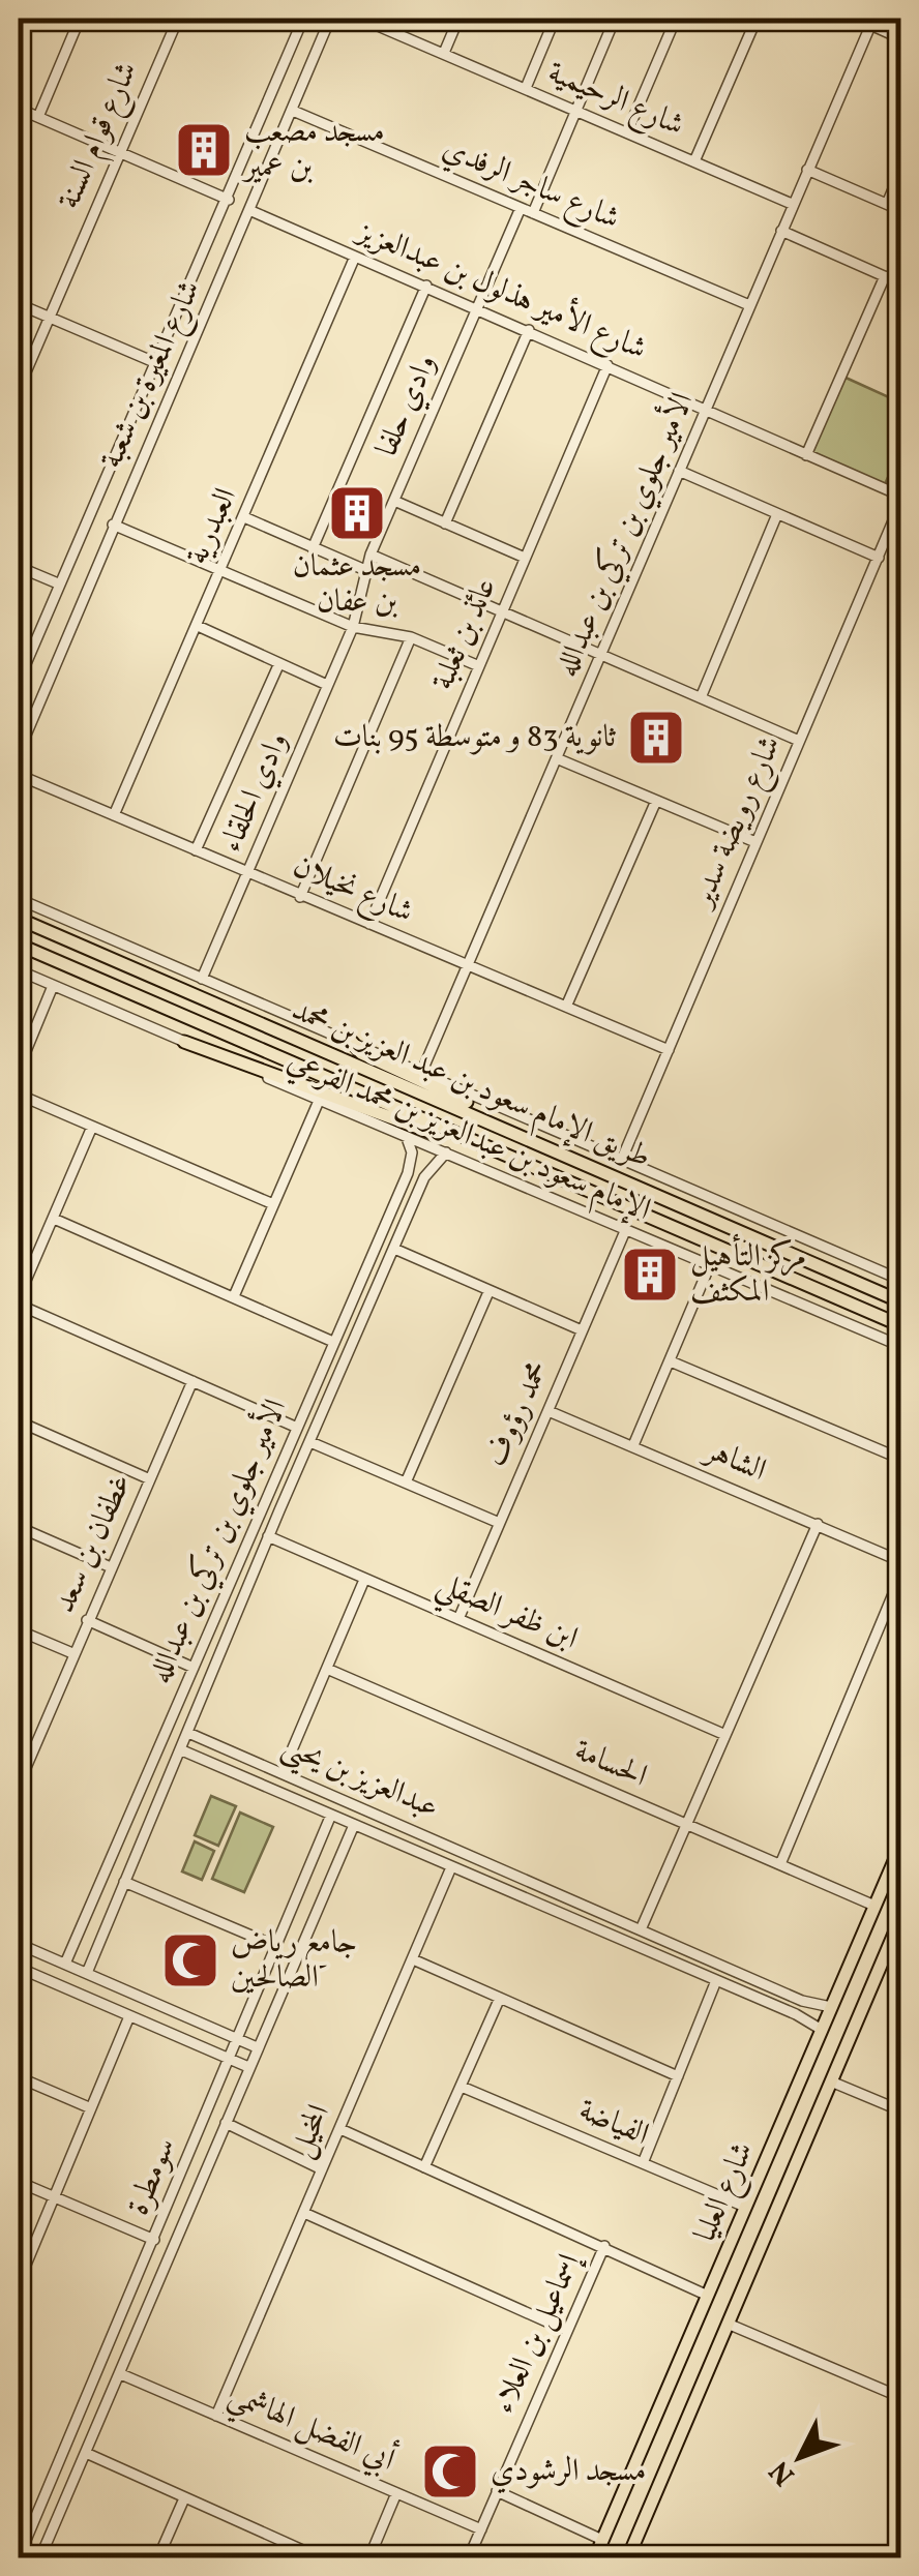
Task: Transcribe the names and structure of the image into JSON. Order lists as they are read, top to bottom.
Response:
{
  "streets": {
    "main road": ["طريق الإمام سعود بن عبد العزيز بن محمد", "شارع العليا"],
    "street": [
      "شارع الرحيمية",
      "شارع قوام السنة",
      "شارع ساجر الرفدي",
      "شارع الأمير هذلول بن عبدالعزيز",
      "شارع المغيرة بن شعبة",
      "وادي حلفا",
      "العبدرية",
      "الأمير جلوي بن تركي بن عبدالله",
      "عائذ بن ثعلبة",
      "وادي الحلقاء",
      "شارع رويضة سدير",
      "شارع نخيلان",
      "الإمام سعود بن عبدالعزيز بن محمد الفرعي",
      "محمد رؤوف",
      "الشاهر",
      "غطفان بن سعد",
      "ابن ظفر الصقلي",
      "الحسامة",
      "عبدالعزيز بن يحيى",
      "الفياضة",
      "المخيل",
      "سومطرة",
      "إسماعيل بن العلاء",
      "أبي الفضل الهاشمي"
    ]
  },
  "crossings": [
    ["شارع الرحيمية", "الأمير جلوي بن تركي بن عبدالله"],
    ["شارع ساجر الرفدي", "شارع المغيرة بن شعبة"],
    ["شارع ساجر الرفدي", "وادي حلفا"],
    ["شارع ساجر الرفدي", "الأمير جلوي بن تركي بن عبدالله"],
    ["شارع الأمير هذلول بن عبدالعزيز", "شارع المغيرة بن شعبة"],
    ["شارع الأمير هذلول بن عبدالعزيز", "وادي حلفا"],
    ["شارع الأمير هذلول بن عبدالعزيز", "العبدرية"],
    ["شارع الأمير هذلول بن عبدالعزيز", "الأمير جلوي بن تركي بن عبدالله"],
    ["شارع الأمير هذلول بن عبدالعزيز", "عائذ بن ثعلبة"],
    ["وادي حلفا", "وادي الحلقاء"],
    ["العبدرية", "شارع نخيلان"],
    ["الأمير جلوي بن تركي بن عبدالله", "شارع نخيلان"],
    ["الأمير جلوي بن تركي بن عبدالله", "الإمام سعود بن عبدالعزيز بن محمد الفرعي"],
    ["الأمير جلوي بن تركي بن عبدالله", "ابن ظفر الصقلي"],
    ["الأمير جلوي بن تركي بن عبدالله", "عبدالعزيز بن يحيى"],
    ["عائذ بن ثعلبة", "شارع نخيلان"],
    ["وادي الحلقاء", "شارع نخيلان"],
    ["شارع رويضة سدير", "شارع نخيلان"],
    ["الإمام سعود بن عبدالعزيز بن محمد الفرعي", "محمد رؤوف"],
    ["محمد رؤوف", "الشاهر"],
    ["محمد رؤوف", "ابن ظفر الصقلي"],
    ["الحسامة", "شارع العليا"],
    ["عبدالعزيز بن يحيى", "المخيل"],
    ["عبدالعزيز بن يحيى", "سومطرة"],
    ["عبدالعزيز بن يحيى", "شارع العليا"],
    ["الفياضة", "شارع العليا"],
    ["المخيل", "أبي الفضل الهاشمي"],
    ["سومطرة", "أبي الفضل الهاشمي"],
    ["إسماعيل بن العلاء", "أبي الفضل الهاشمي"]
  ],
  "places": {
    "building": [
      "مسجد مصعب بن عمير",
      "مسجد عثمان بن عفان",
      "ثانوية 83 و متوسطة 95 بنات",
      "مركز التأهيل المكثف"
    ],
    "mosque": ["جامع رياض الصالحين", "مسجد الرشودي"]
  },
  "north": "bottom left"
}
